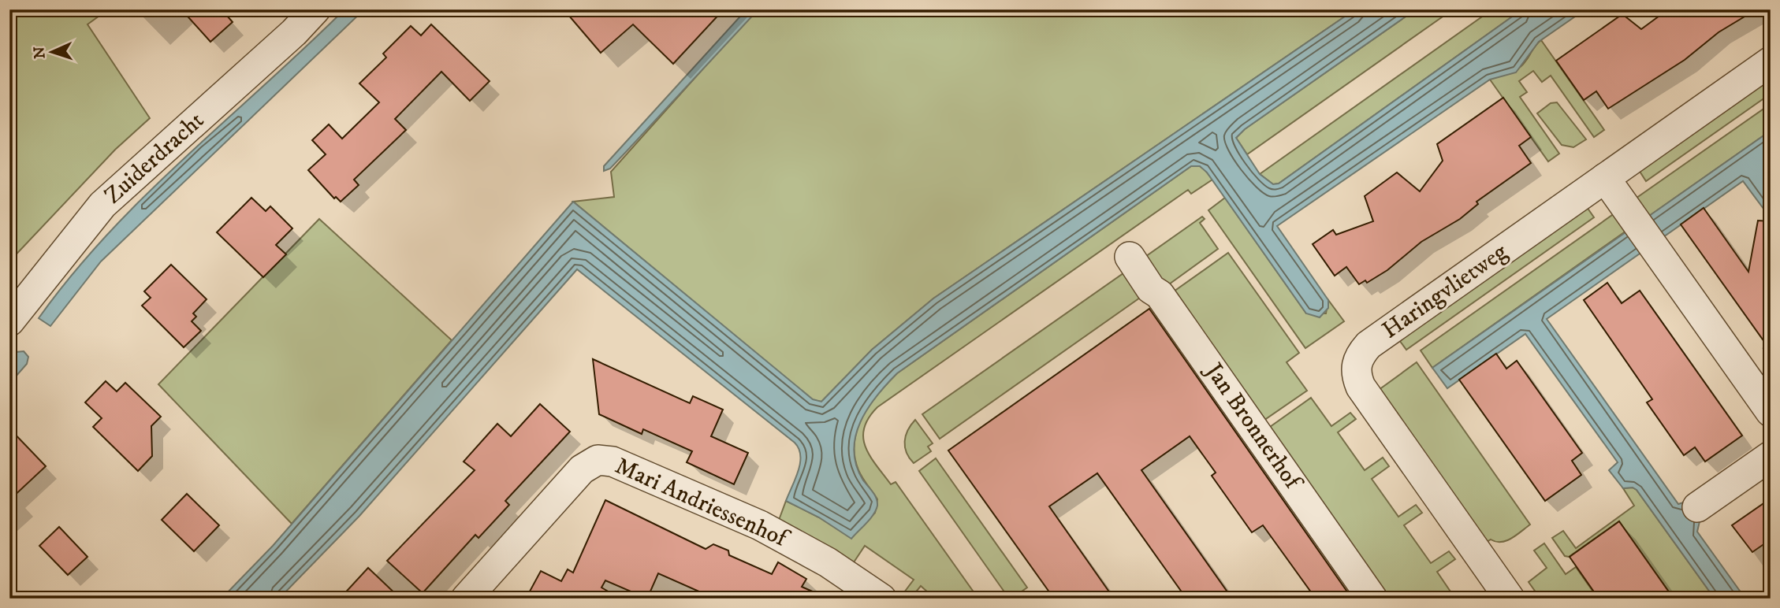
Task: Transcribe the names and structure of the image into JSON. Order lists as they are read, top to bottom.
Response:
{
  "streets": {
    "street": [
      "Zuiderdracht",
      "Haringvlietweg",
      "Jan Bronnerhof",
      "Mari Andriessenhof"
    ]
  },
  "north": "left"
}
